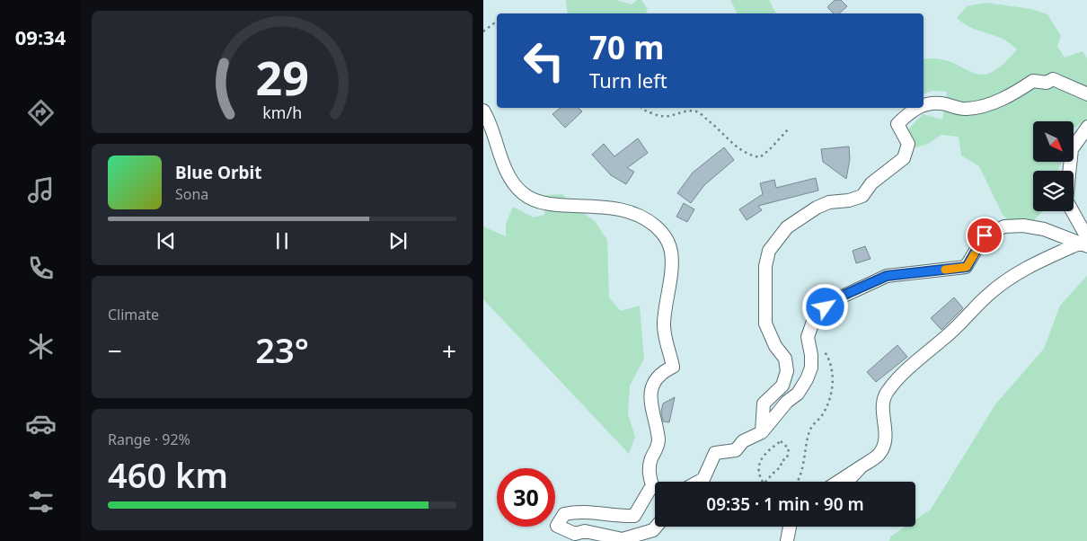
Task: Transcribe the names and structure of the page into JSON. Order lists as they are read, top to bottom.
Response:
{
  "north": "bottom right",
  "page": {
    "tabs": "09:34",
    "turn": ["70 m", "Turn left"],
    "song": ["Blue Orbit", "Sona"],
    "tile": [
      "Climate",
      ["Range · 92%", "460 km"]
    ],
    "heat": ["−", "23°", "+"],
    "limit": "30",
    "trip": "09:35 · 1 min · 90 m",
    "gauge": ["29", "km/h"]
  }
}
